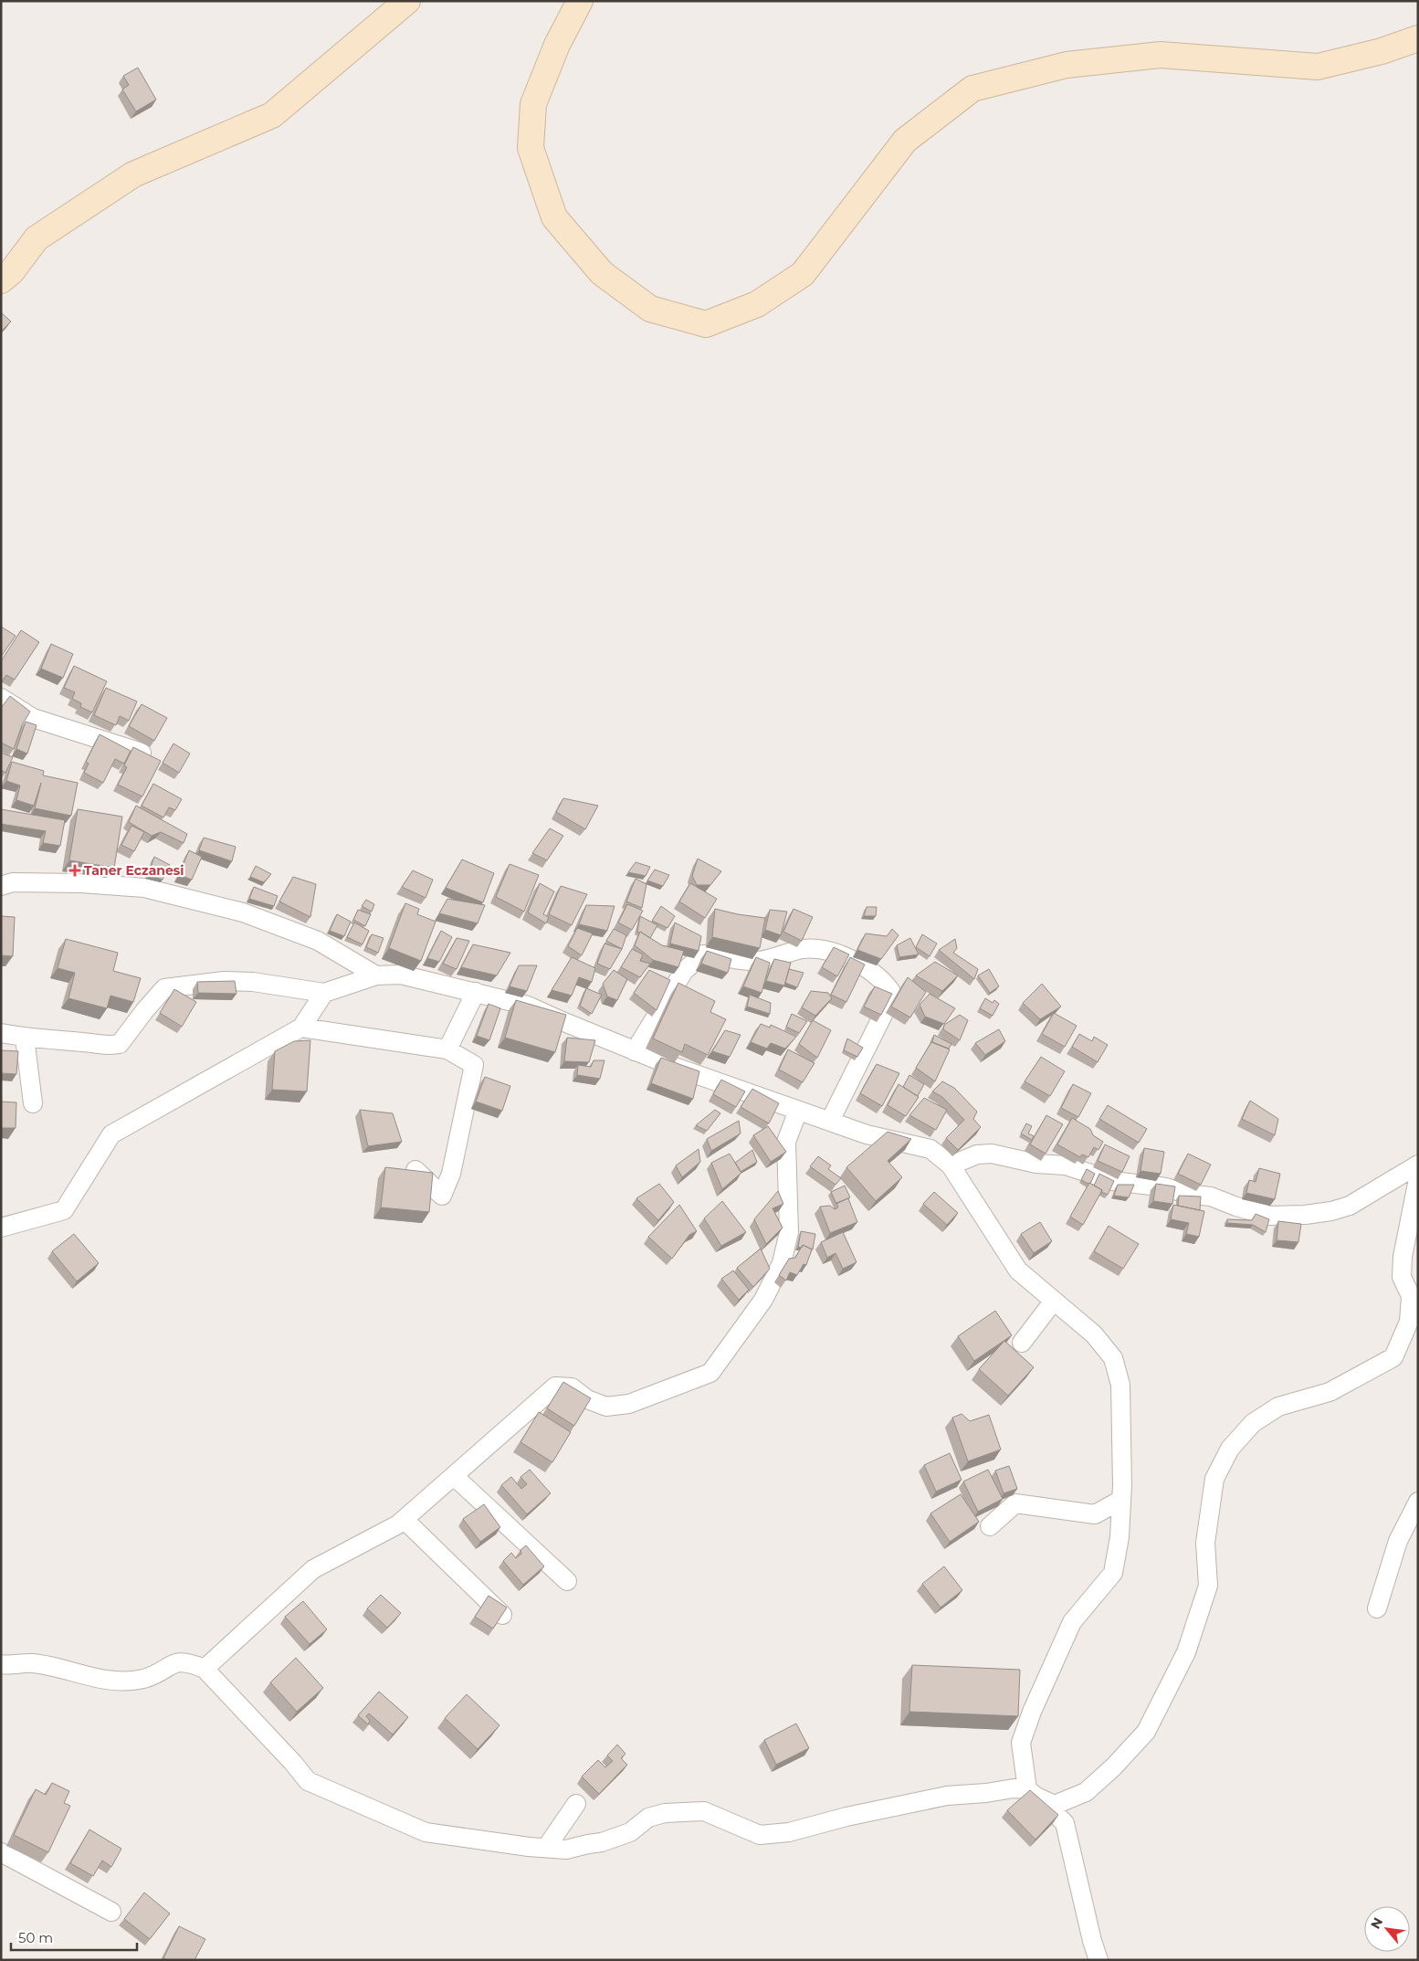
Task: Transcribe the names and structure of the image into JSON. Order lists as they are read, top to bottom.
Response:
{
  "places": {
    "health": ["Taner Eczanesi"]
  },
  "scale_bar": "50 m",
  "north": "top left"
}
